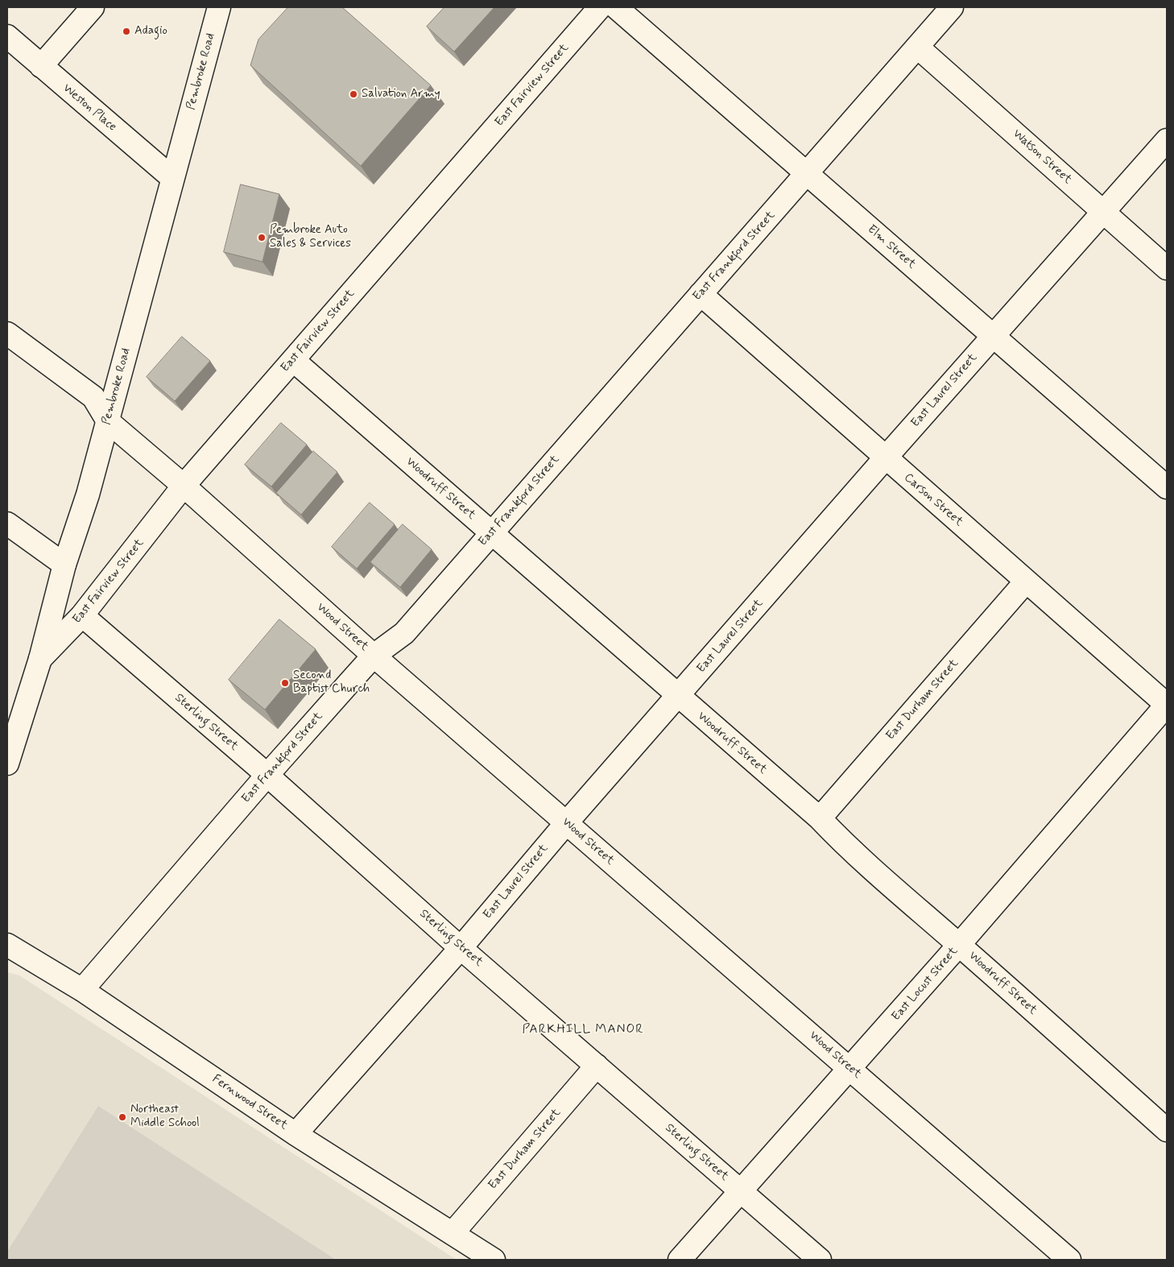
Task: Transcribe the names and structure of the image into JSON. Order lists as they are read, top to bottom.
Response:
{
  "streets": {
    "street": [
      "Pembroke Road",
      "East Fairview Street",
      "Weston Place",
      "Watson Street",
      "Elm Street",
      "East Frankford Street",
      "East Laurel Street",
      "Woodruff Street",
      "Carson Street",
      "Wood Street",
      "East Durham Street",
      "Sterling Street",
      "East Locust Street",
      "Fernwood Street"
    ]
  },
  "crossings": [
    ["Pembroke Road", "East Fairview Street"],
    ["Pembroke Road", "Weston Place"],
    ["Pembroke Road", "Wood Street"],
    ["East Fairview Street", "Woodruff Street"],
    ["East Fairview Street", "Wood Street"],
    ["East Fairview Street", "Sterling Street"],
    ["Watson Street", "East Frankford Street"],
    ["Watson Street", "East Laurel Street"],
    ["Elm Street", "East Frankford Street"],
    ["Elm Street", "East Laurel Street"],
    ["East Frankford Street", "Woodruff Street"],
    ["East Frankford Street", "Carson Street"],
    ["East Frankford Street", "Wood Street"],
    ["East Frankford Street", "Sterling Street"],
    ["East Frankford Street", "Fernwood Street"],
    ["East Laurel Street", "Woodruff Street"],
    ["East Laurel Street", "Carson Street"],
    ["East Laurel Street", "Wood Street"],
    ["East Laurel Street", "Sterling Street"],
    ["East Laurel Street", "Fernwood Street"],
    ["Woodruff Street", "East Durham Street"],
    ["Woodruff Street", "East Locust Street"],
    ["Carson Street", "East Durham Street"],
    ["Carson Street", "East Locust Street"],
    ["Wood Street", "East Locust Street"],
    ["East Durham Street", "Sterling Street"],
    ["East Durham Street", "Fernwood Street"],
    ["Sterling Street", "East Locust Street"]
  ],
  "districts": ["PARKHILL MANOR"],
  "places": [
    "Adagio",
    "Salvation Army",
    "Pembroke Auto Sales & Services",
    "Second Baptist Church",
    "Northeast Middle School"
  ]
}
